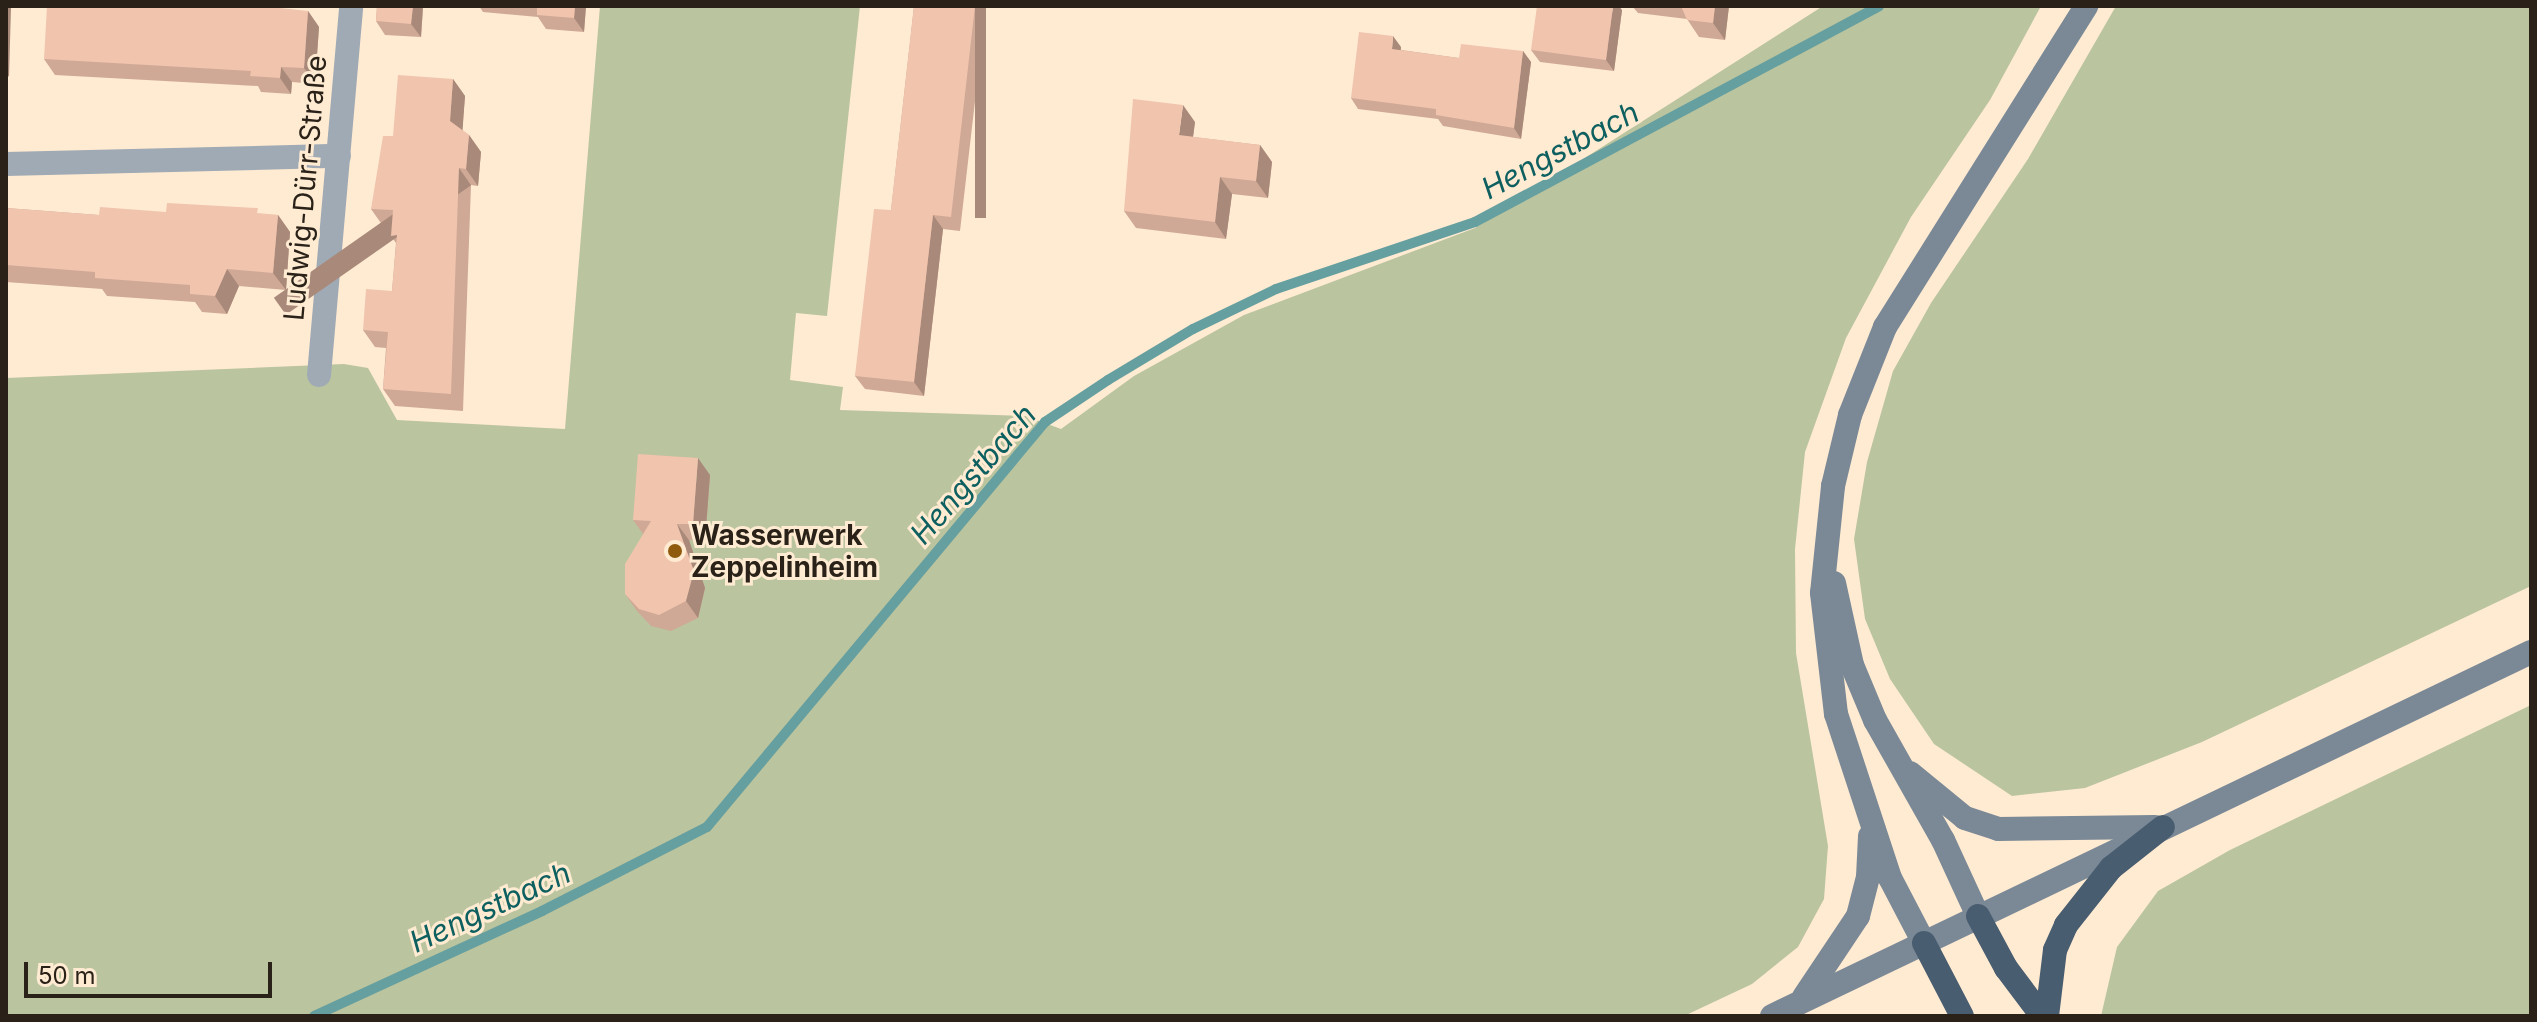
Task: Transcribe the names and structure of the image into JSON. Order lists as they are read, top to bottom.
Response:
{
  "streets": {
    "street": ["Ludwig-Dürr-Straße"]
  },
  "water": ["Hengstbach"],
  "places": ["Wasserwerk Zeppelinheim"],
  "scale_bar": "50 m"
}
